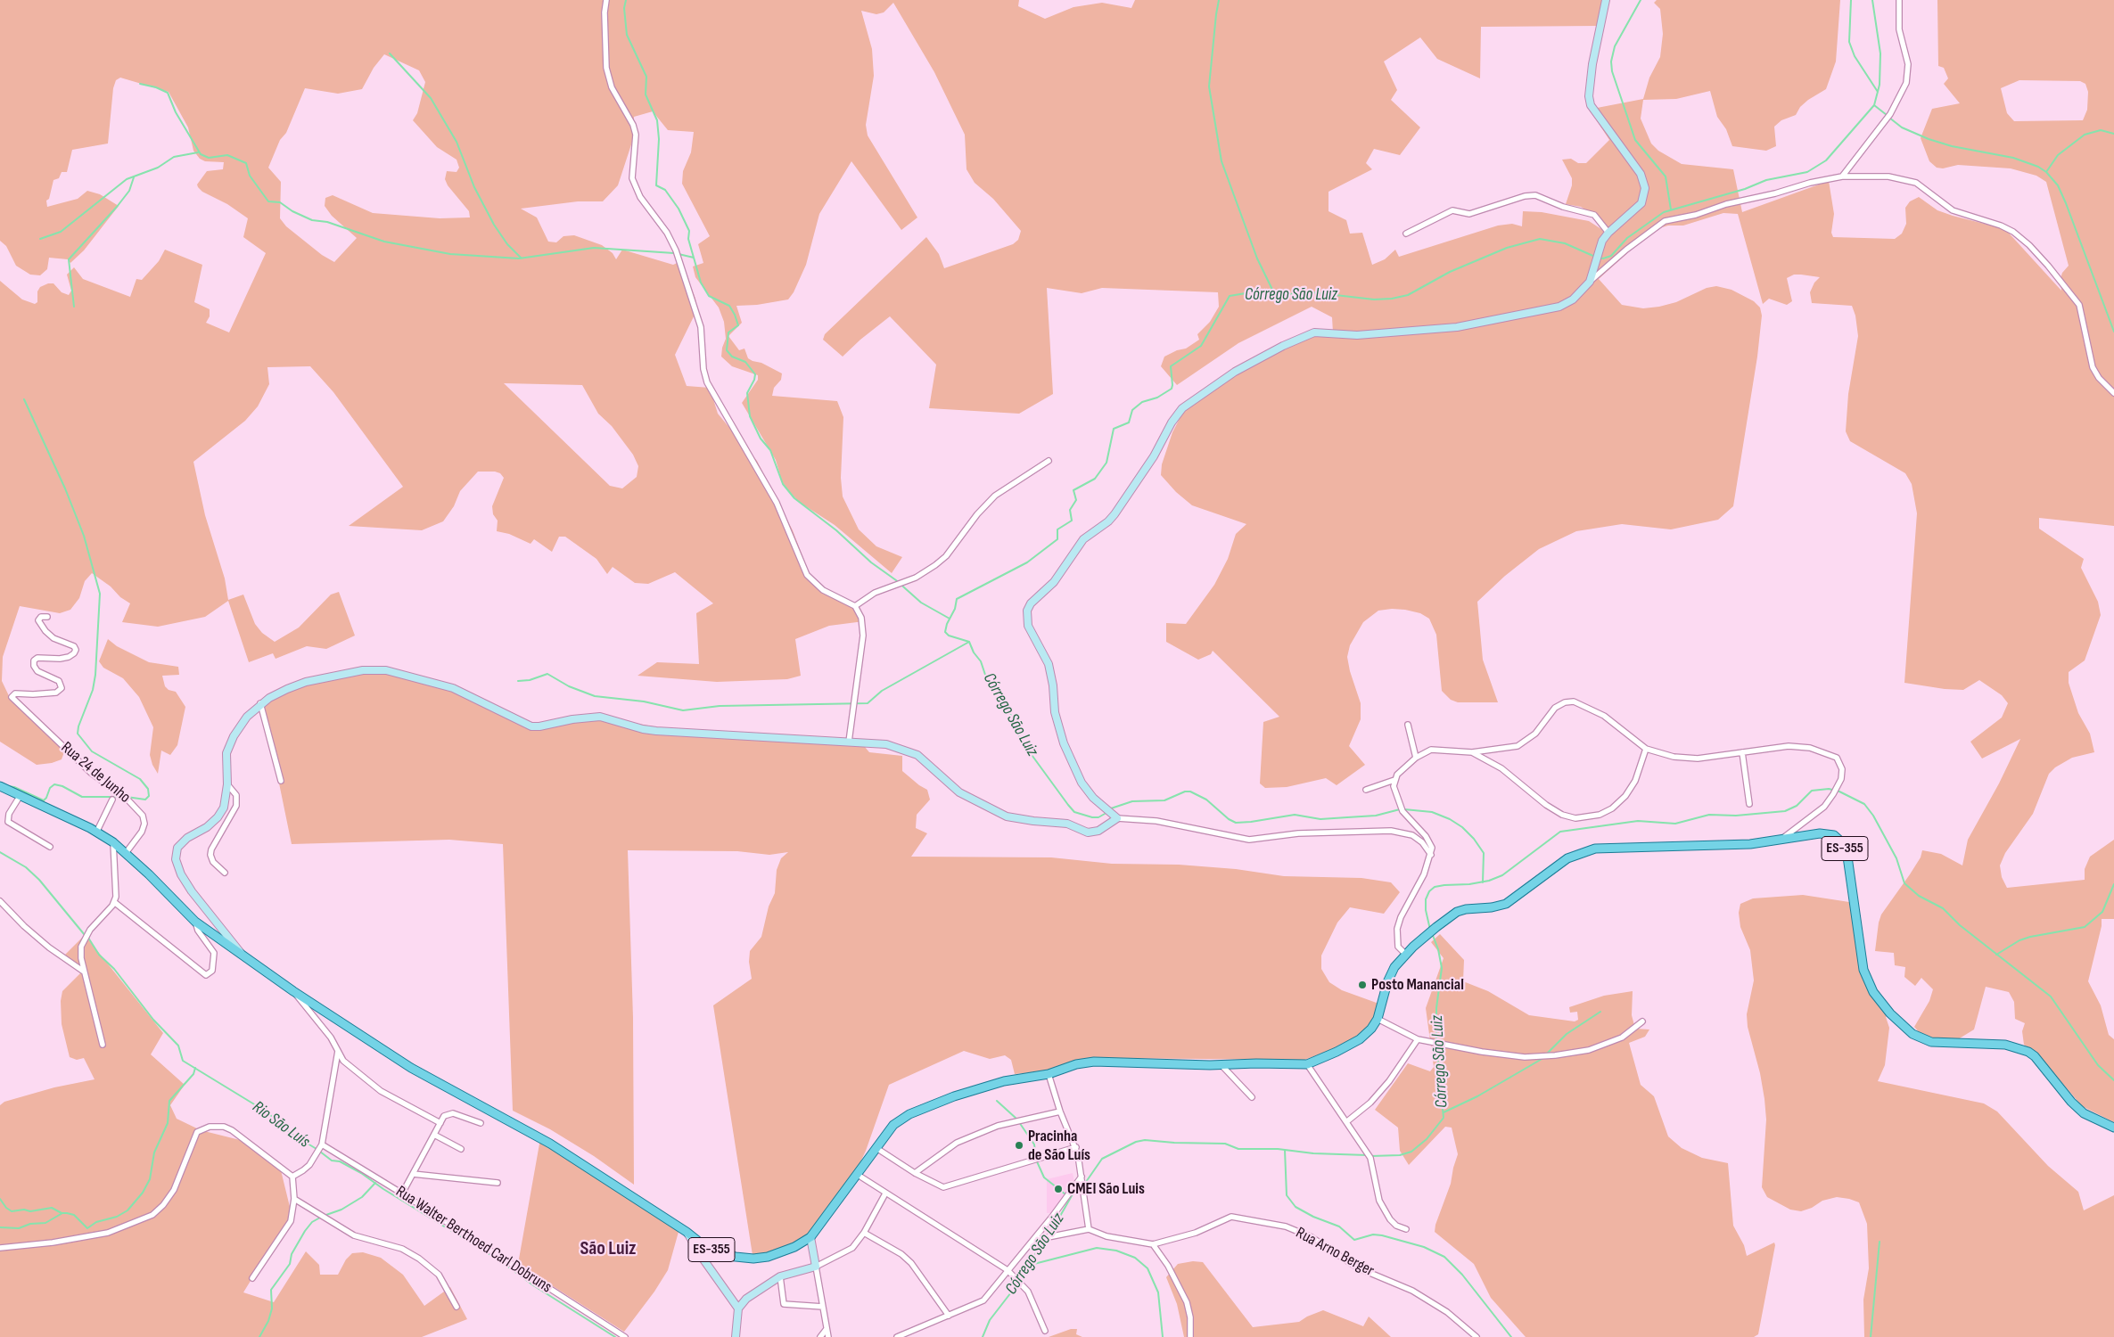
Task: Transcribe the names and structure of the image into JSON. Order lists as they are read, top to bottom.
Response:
{
  "streets": {
    "main road": ["ES-355"],
    "street": ["Rua 24 de Junho", "Rua Walter Berthoed Carl Dobruns", "Rua Arno Berger"]
  },
  "crossings": [
    ["Rua 24 de Junho", "ES-355"]
  ],
  "districts": ["São Luiz"],
  "water": ["Córrego São Luiz", "Rio São Luís"],
  "places": ["Posto Manancial", "Pracinha de São Luís", "CMEI São Luis"]
}
